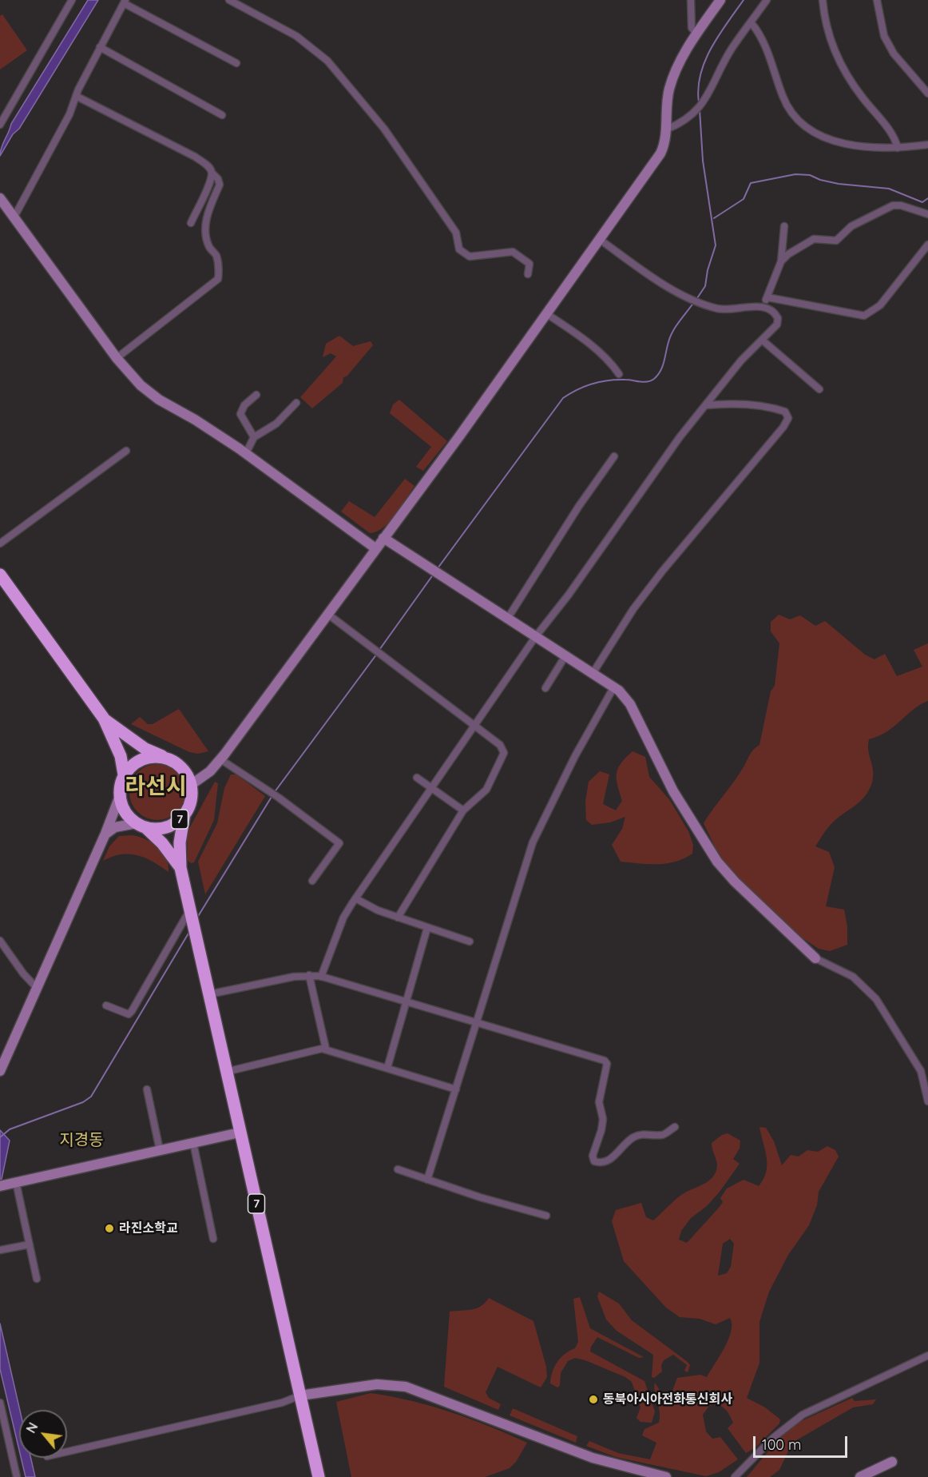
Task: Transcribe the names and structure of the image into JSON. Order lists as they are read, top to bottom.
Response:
{
  "streets": {
    "highway": ["7"]
  },
  "districts": ["라선시", "지경동"],
  "places": ["라진소학교", "동북아시아전화통신회사"],
  "scale_bar": "100 m",
  "north": "top left"
}
